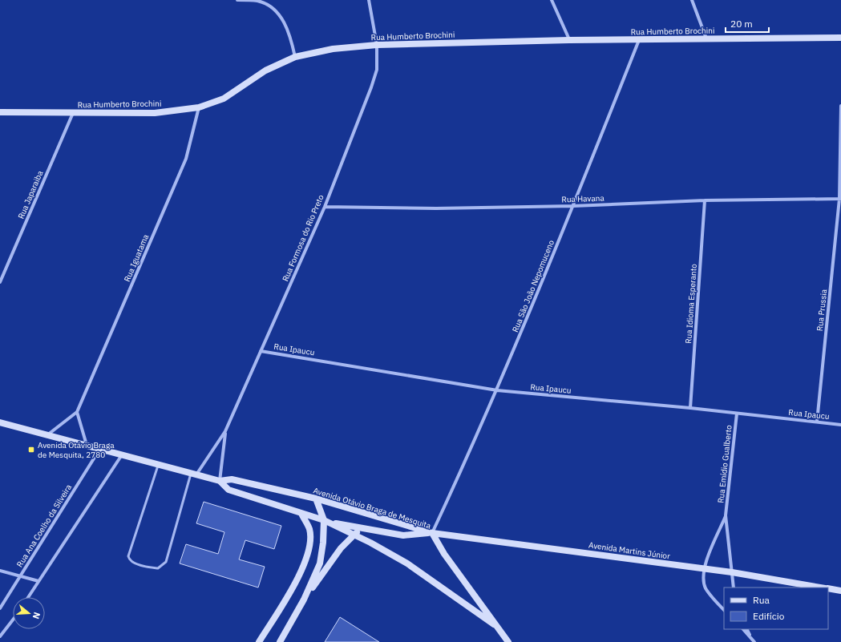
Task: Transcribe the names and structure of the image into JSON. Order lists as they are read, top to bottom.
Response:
{
  "streets": {
    "street": [
      "Rua Humberto Brochini",
      "Rua Japaraiba",
      "Rua Havana",
      "Rua Formosa do Rio Preto",
      "Rua Iguatama",
      "Rua São João Nepomuceno",
      "Rua Idioma Esperanto",
      "Rua Prussia",
      "Rua Ipaucu",
      "Rua Emídio Gualberto",
      "Avenida Otávio Braga de Mesquita",
      "Rua Ana Coelho da Silveira",
      "Avenida Martins Júnior"
    ]
  },
  "crossings": [
    ["Rua Humberto Brochini", "Rua Japaraiba"],
    ["Rua Humberto Brochini", "Rua Formosa do Rio Preto"],
    ["Rua Humberto Brochini", "Rua Iguatama"],
    ["Rua Humberto Brochini", "Rua São João Nepomuceno"],
    ["Rua Havana", "Rua Formosa do Rio Preto"],
    ["Rua Havana", "Rua São João Nepomuceno"],
    ["Rua Havana", "Rua Idioma Esperanto"],
    ["Rua Havana", "Rua Prussia"],
    ["Rua Formosa do Rio Preto", "Rua Ipaucu"],
    ["Rua Formosa do Rio Preto", "Avenida Otávio Braga de Mesquita"],
    ["Rua Iguatama", "Avenida Otávio Braga de Mesquita"],
    ["Rua São João Nepomuceno", "Rua Ipaucu"],
    ["Rua São João Nepomuceno", "Avenida Otávio Braga de Mesquita"],
    ["Rua São João Nepomuceno", "Avenida Martins Júnior"],
    ["Rua Idioma Esperanto", "Rua Ipaucu"],
    ["Rua Prussia", "Rua Ipaucu"],
    ["Rua Ipaucu", "Rua Emídio Gualberto"],
    ["Rua Emídio Gualberto", "Avenida Martins Júnior"],
    ["Avenida Otávio Braga de Mesquita", "Rua Ana Coelho da Silveira"],
    ["Avenida Otávio Braga de Mesquita", "Avenida Martins Júnior"]
  ],
  "places": {
    "transit": ["Avenida Otávio Braga de Mesquita, 2780"]
  },
  "legend": ["Rua", "Edifício"],
  "scale_bar": "20 m",
  "north": "right"
}
